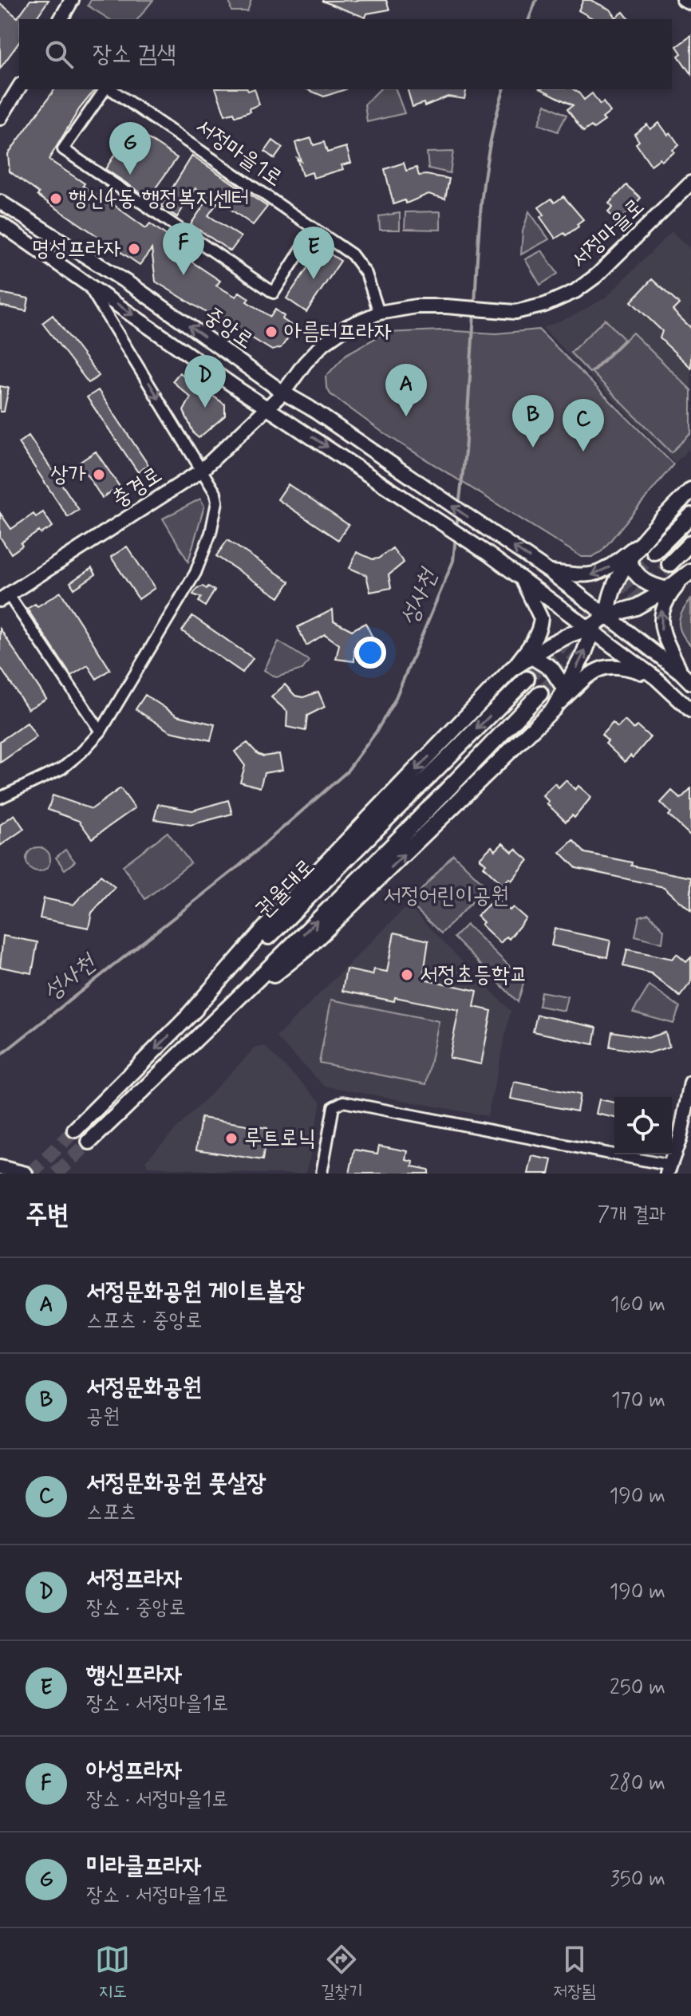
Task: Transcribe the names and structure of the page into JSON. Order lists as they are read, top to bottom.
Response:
{
  "streets": {
    "highway": ["권율대로"],
    "main road": ["서정마을로", "중앙로", "충경로"],
    "street": ["서정마을1로"]
  },
  "crossings": [
    ["서정마을1로", "서정마을로"],
    ["중앙로", "충경로"]
  ],
  "water": ["성사천"],
  "parks": ["서정어린이공원"],
  "places": [
    "행신4동 행정복지센터",
    "명성프라자",
    "아름터프라자",
    "상가",
    "서정초등학교",
    "루트로닉"
  ],
  "page": {
    "search": "장소 검색",
    "pins": [
      "G",
      "F",
      "E",
      "D",
      "A",
      "B",
      "C"
    ],
    "heading": ["주변", "7개 결과"],
    "list": [
      {
        "mark": "A",
        "name": "서정문화공원 게이트볼장",
        "note": "스포츠 · 중앙로",
        "value": "160 m"
      },
      {
        "mark": "B",
        "name": "서정문화공원",
        "note": "공원",
        "value": "170 m"
      },
      {
        "mark": "C",
        "name": "서정문화공원 풋살장",
        "note": "스포츠",
        "value": "190 m"
      },
      {
        "mark": "D",
        "name": "서정프라자",
        "note": "장소 · 중앙로",
        "value": "190 m"
      },
      {
        "mark": "E",
        "name": "행신프라자",
        "note": "장소 · 서정마을1로",
        "value": "250 m"
      },
      {
        "mark": "F",
        "name": "아성프라자",
        "note": "장소 · 서정마을1로",
        "value": "280 m"
      },
      {
        "mark": "G",
        "name": "미라클프라자",
        "note": "장소 · 서정마을1로",
        "value": "350 m"
      }
    ],
    "nav": ["지도", "길찾기", "저장됨"]
  }
}
